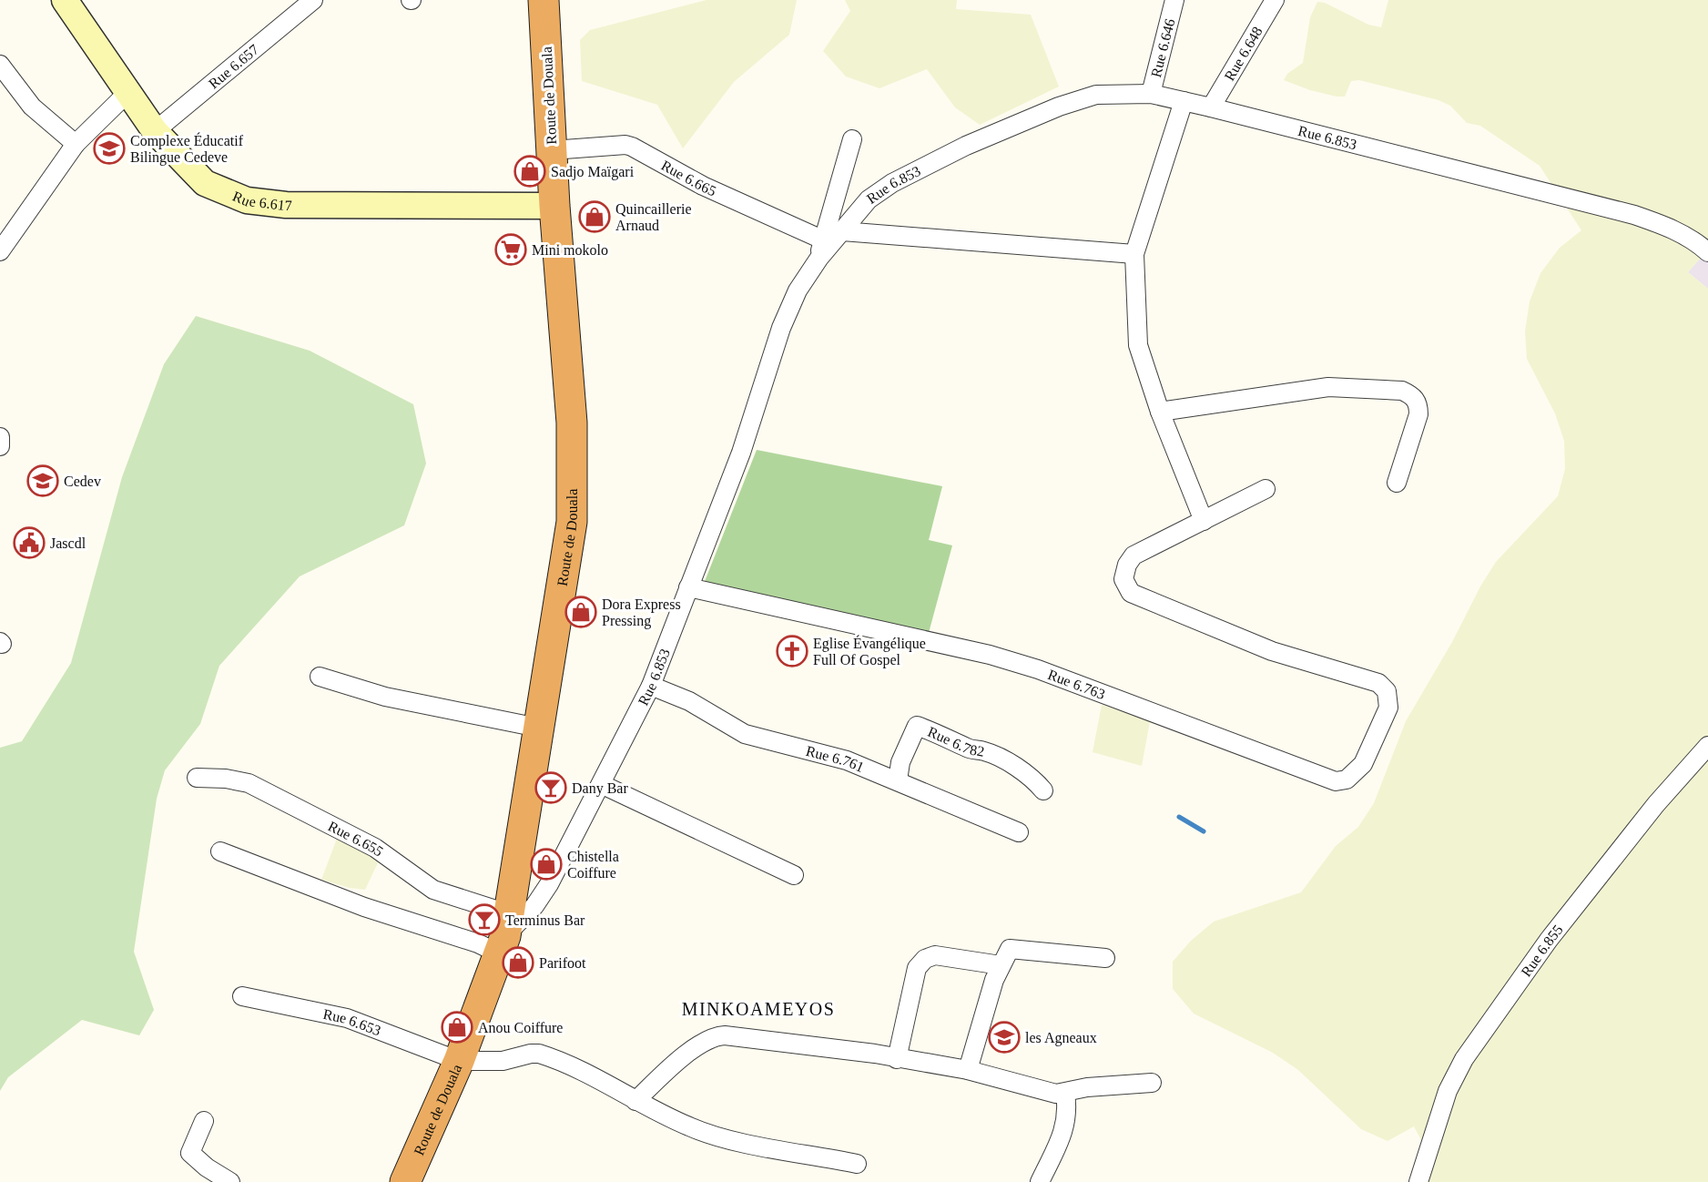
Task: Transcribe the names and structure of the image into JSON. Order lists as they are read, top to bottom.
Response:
{
  "streets": {
    "highway": ["Route de Douala"],
    "street": [
      "Rue 6.646",
      "Rue 6.648",
      "Rue 6.657",
      "Rue 6.853",
      "Rue 6.665",
      "Rue 6.617",
      "Rue 6.763",
      "Rue 6.782",
      "Rue 6.761",
      "Rue 6.655",
      "Rue 6.855",
      "Rue 6.653"
    ]
  },
  "crossings": [
    ["Rue 6.646", "Rue 6.853"],
    ["Rue 6.648", "Rue 6.853"],
    ["Rue 6.657", "Rue 6.617"],
    ["Route de Douala", "Rue 6.853"],
    ["Route de Douala", "Rue 6.665"],
    ["Route de Douala", "Rue 6.617"],
    ["Route de Douala", "Rue 6.655"],
    ["Route de Douala", "Rue 6.653"],
    ["Rue 6.853", "Rue 6.763"],
    ["Rue 6.853", "Rue 6.761"],
    ["Rue 6.853", "Rue 6.655"],
    ["Rue 6.782", "Rue 6.761"]
  ],
  "districts": ["MINKOAMEYOS"],
  "places": {
    "school or university": ["Complexe Éducatif Bilingue Cedeve", "Cedev", "les Agneaux"],
    "shop": [
      "Sadjo Maïgari",
      "Quincaillerie Arnaud",
      "Dora Express Pressing",
      "Chistella Coiffure",
      "Parifoot",
      "Anou Coiffure"
    ],
    "supermarket": ["Mini mokolo"],
    "public building": ["Jascdl"],
    "church": ["Eglise Évangélique Full Of Gospel"],
    "bar": ["Dany Bar", "Terminus Bar"]
  }
}
